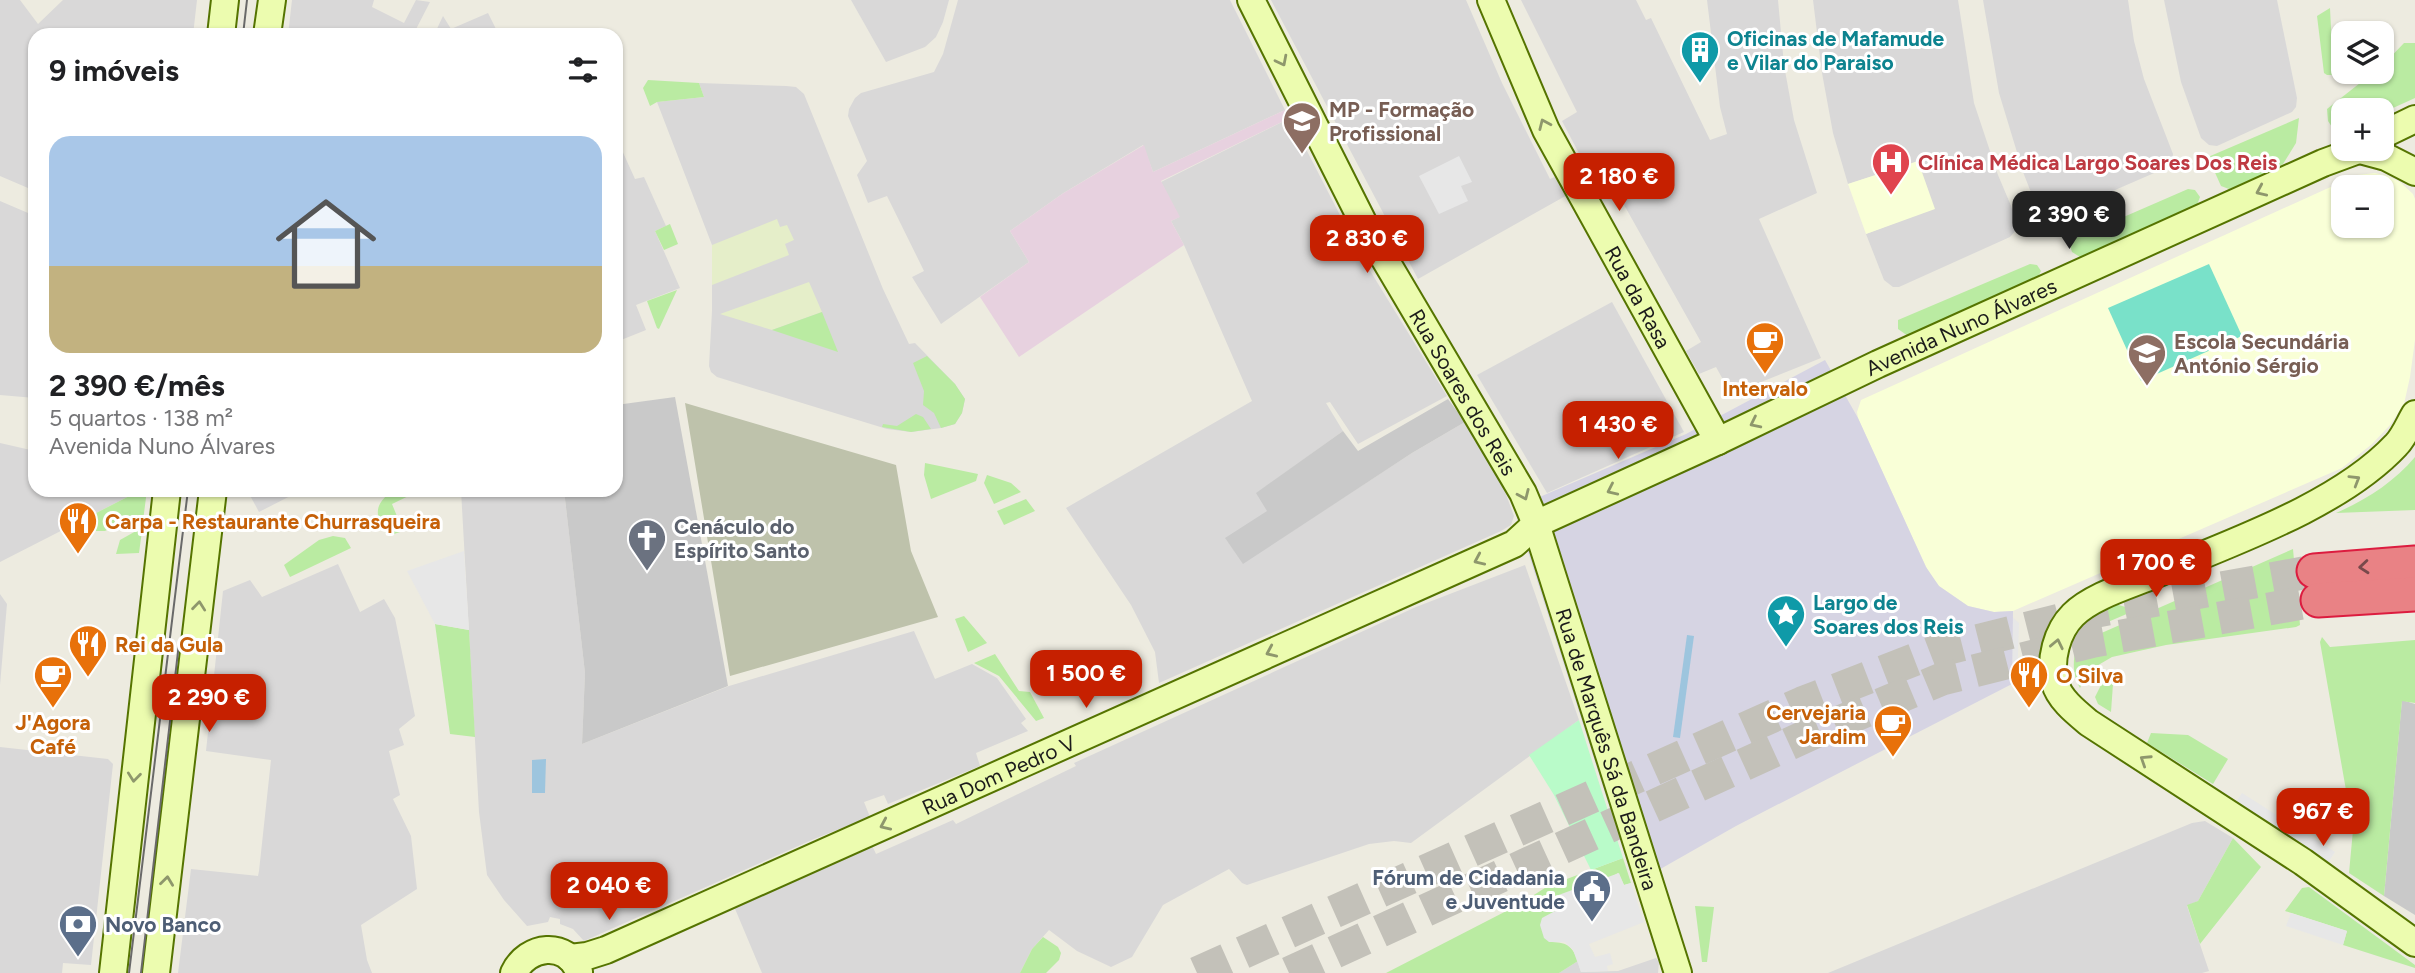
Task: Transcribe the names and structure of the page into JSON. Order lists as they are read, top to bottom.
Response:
{
  "streets": {
    "main road": [
      "Rua da Rasa",
      "Avenida Nuno Álvares",
      "Rua Soares dos Reis",
      "Rua de Marquês Sá da Bandeira",
      "Rua Dom Pedro V"
    ]
  },
  "crossings": [
    ["Rua da Rasa", "Avenida Nuno Álvares"],
    ["Avenida Nuno Álvares", "Rua Soares dos Reis"],
    ["Avenida Nuno Álvares", "Rua de Marquês Sá da Bandeira"],
    ["Avenida Nuno Álvares", "Rua Dom Pedro V"],
    ["Rua Soares dos Reis", "Rua de Marquês Sá da Bandeira"],
    ["Rua Soares dos Reis", "Rua Dom Pedro V"],
    ["Rua de Marquês Sá da Bandeira", "Rua Dom Pedro V"]
  ],
  "one_way": [
    "Rua da Rasa",
    "Avenida Nuno Álvares",
    "Rua Soares dos Reis",
    "Rua Dom Pedro V"
  ],
  "places": {
    "building": ["Oficinas de Mafamude e Vilar do Paraiso"],
    "school or university": ["MP - Formação Profissional", "Escola Secundária António Sérgio"],
    "hospital": ["Clínica Médica Largo Soares Dos Reis"],
    "cafe": ["Intervalo", "J'Agora Café", "Cervejaria Jardim"],
    "restaurant": ["Carpa - Restaurante Churrasqueira", "Rei da Gula", "O Silva"],
    "church": ["Cenáculo do Espírito Santo"],
    "place": ["Largo de Soares dos Reis"],
    "public building": ["Fórum de Cidadania e Juventude"],
    "bank": ["Novo Banco"]
  },
  "page": {
    "map_buttons": ["+", "−"],
    "heading": "9 imóveis",
    "list": [
      {
        "name": "2 390 €/mês",
        "note": "5 quartos · 138 m² · Avenida Nuno Álvares"
      }
    ],
    "price": [
      "2 180 €",
      "2 390 €",
      "2 830 €",
      "1 430 €",
      "1 700 €",
      "1 500 €",
      "2 290 €",
      "967 €",
      "2 040 €"
    ]
  }
}
